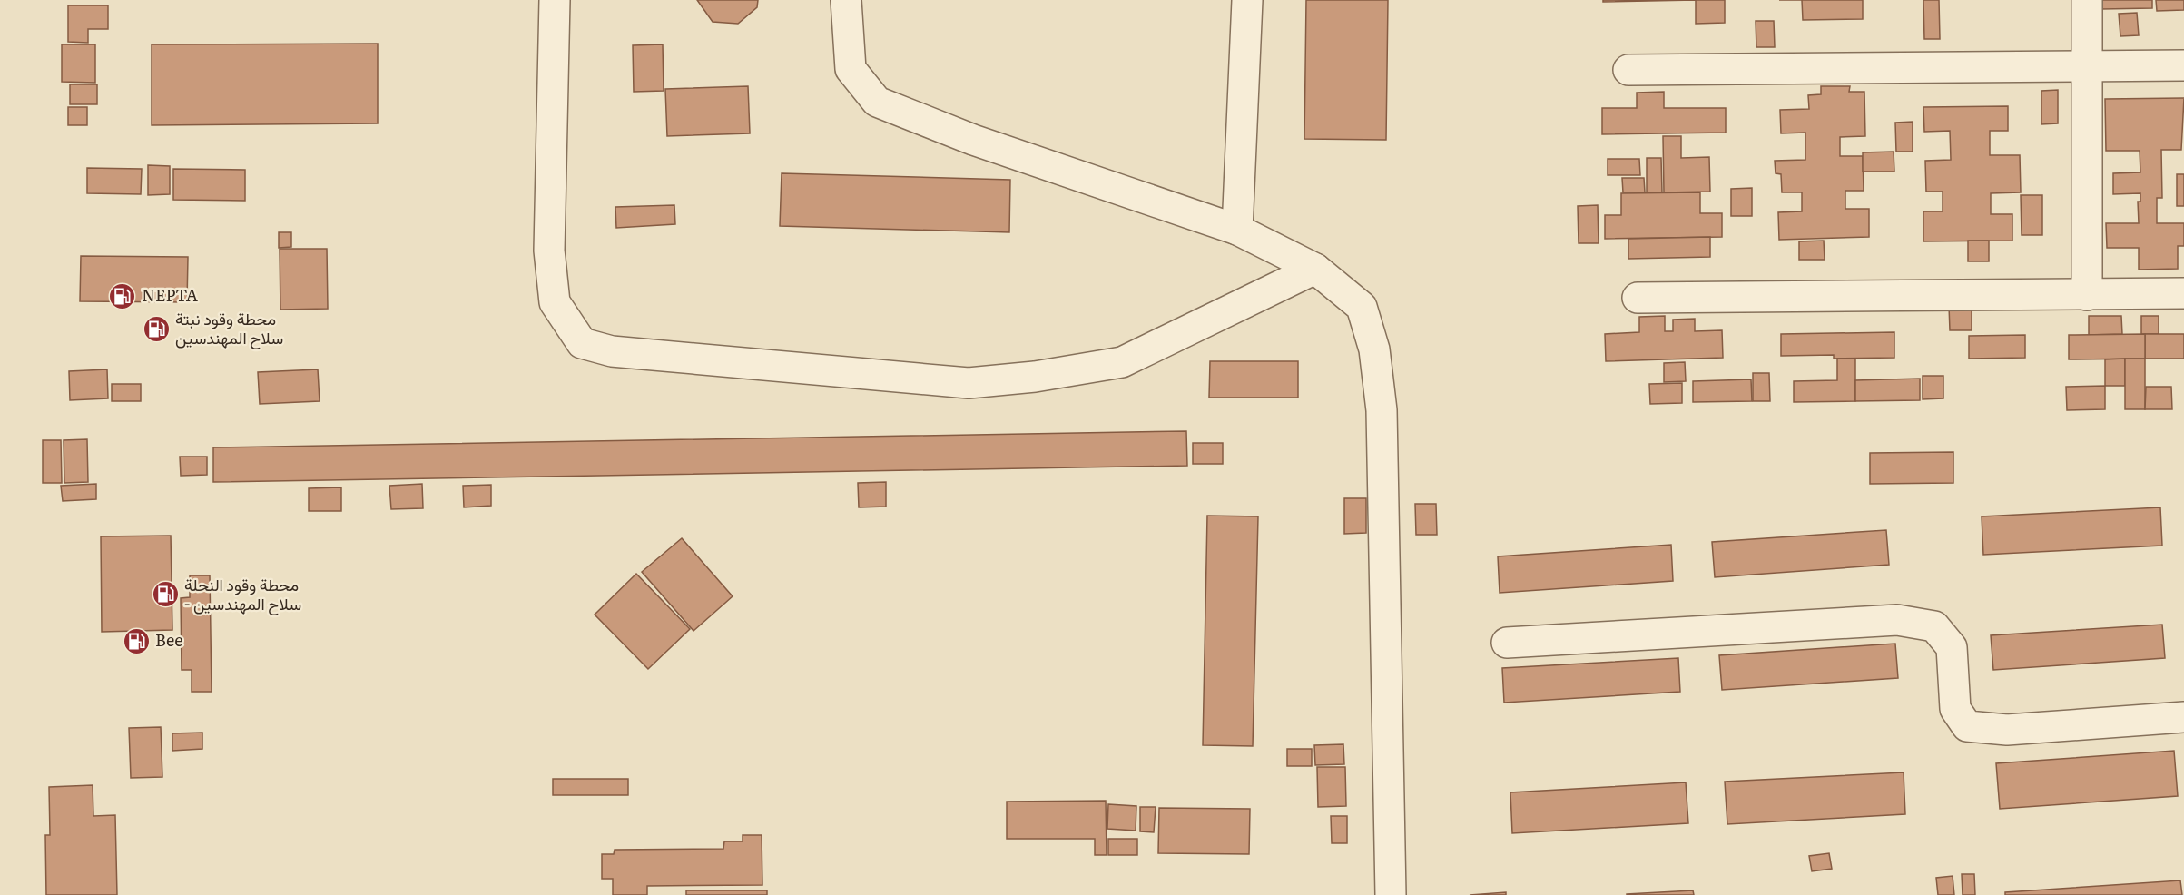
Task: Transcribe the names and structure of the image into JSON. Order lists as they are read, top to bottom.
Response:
{
  "places": {
    "fuel station": [
      "NEPTA",
      "محطة وقود نبتة سلاح المهندسين",
      "محطة وقود النحلة - سلاح المهندسين",
      "Bee"
    ]
  }
}
